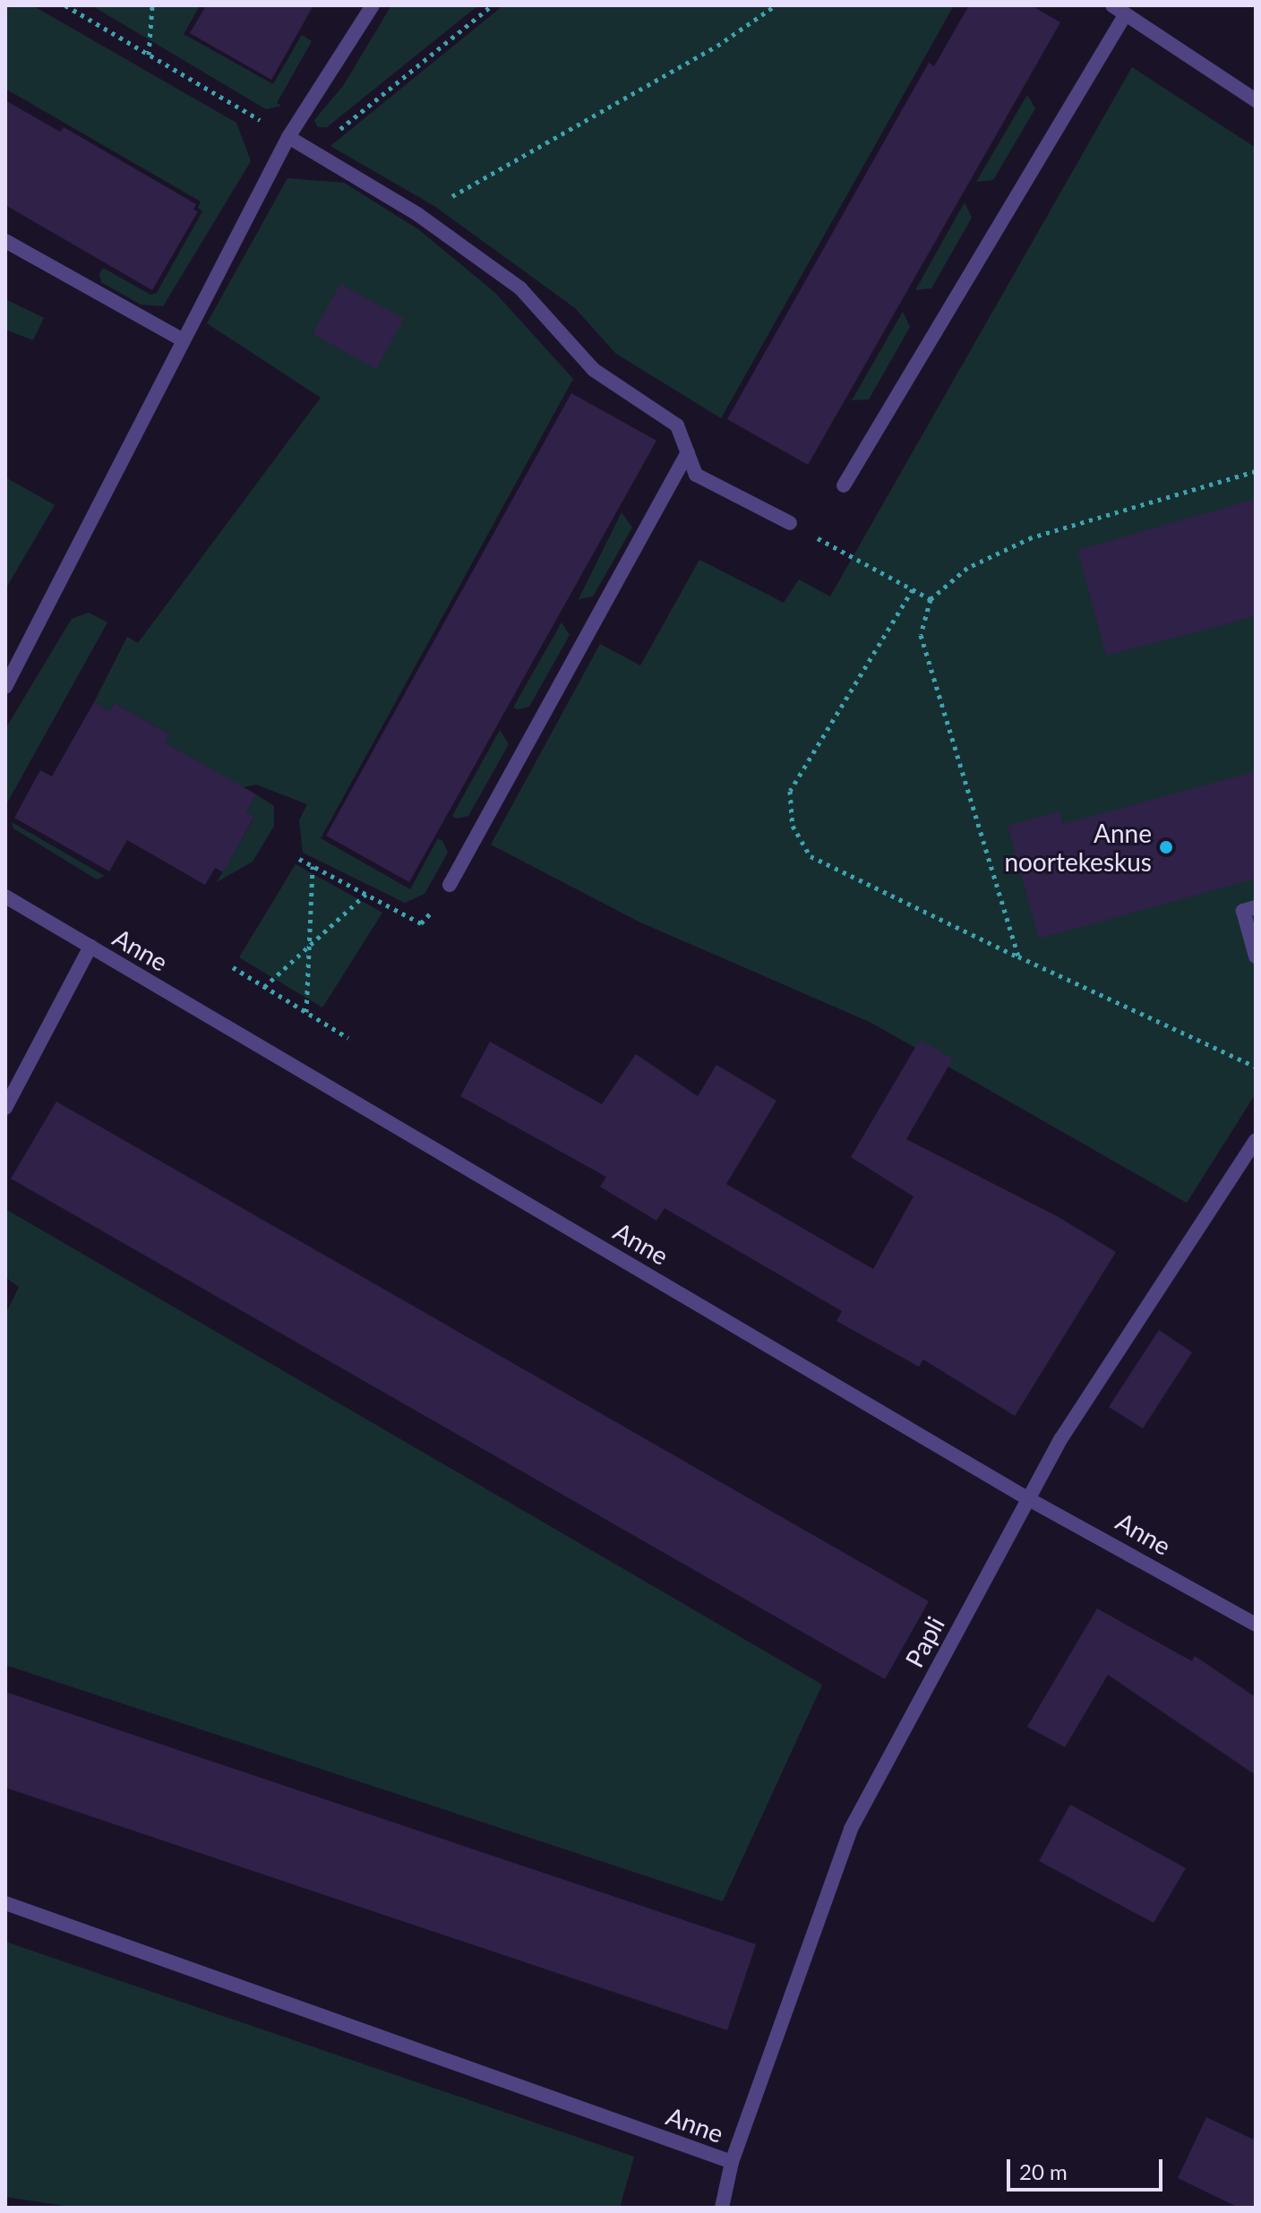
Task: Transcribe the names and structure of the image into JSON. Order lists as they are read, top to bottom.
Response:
{
  "streets": {
    "street": ["Anne", "Papli"]
  },
  "crossings": [
    ["Anne", "Papli"]
  ],
  "places": ["Anne noortekeskus"],
  "scale_bar": "20 m"
}
